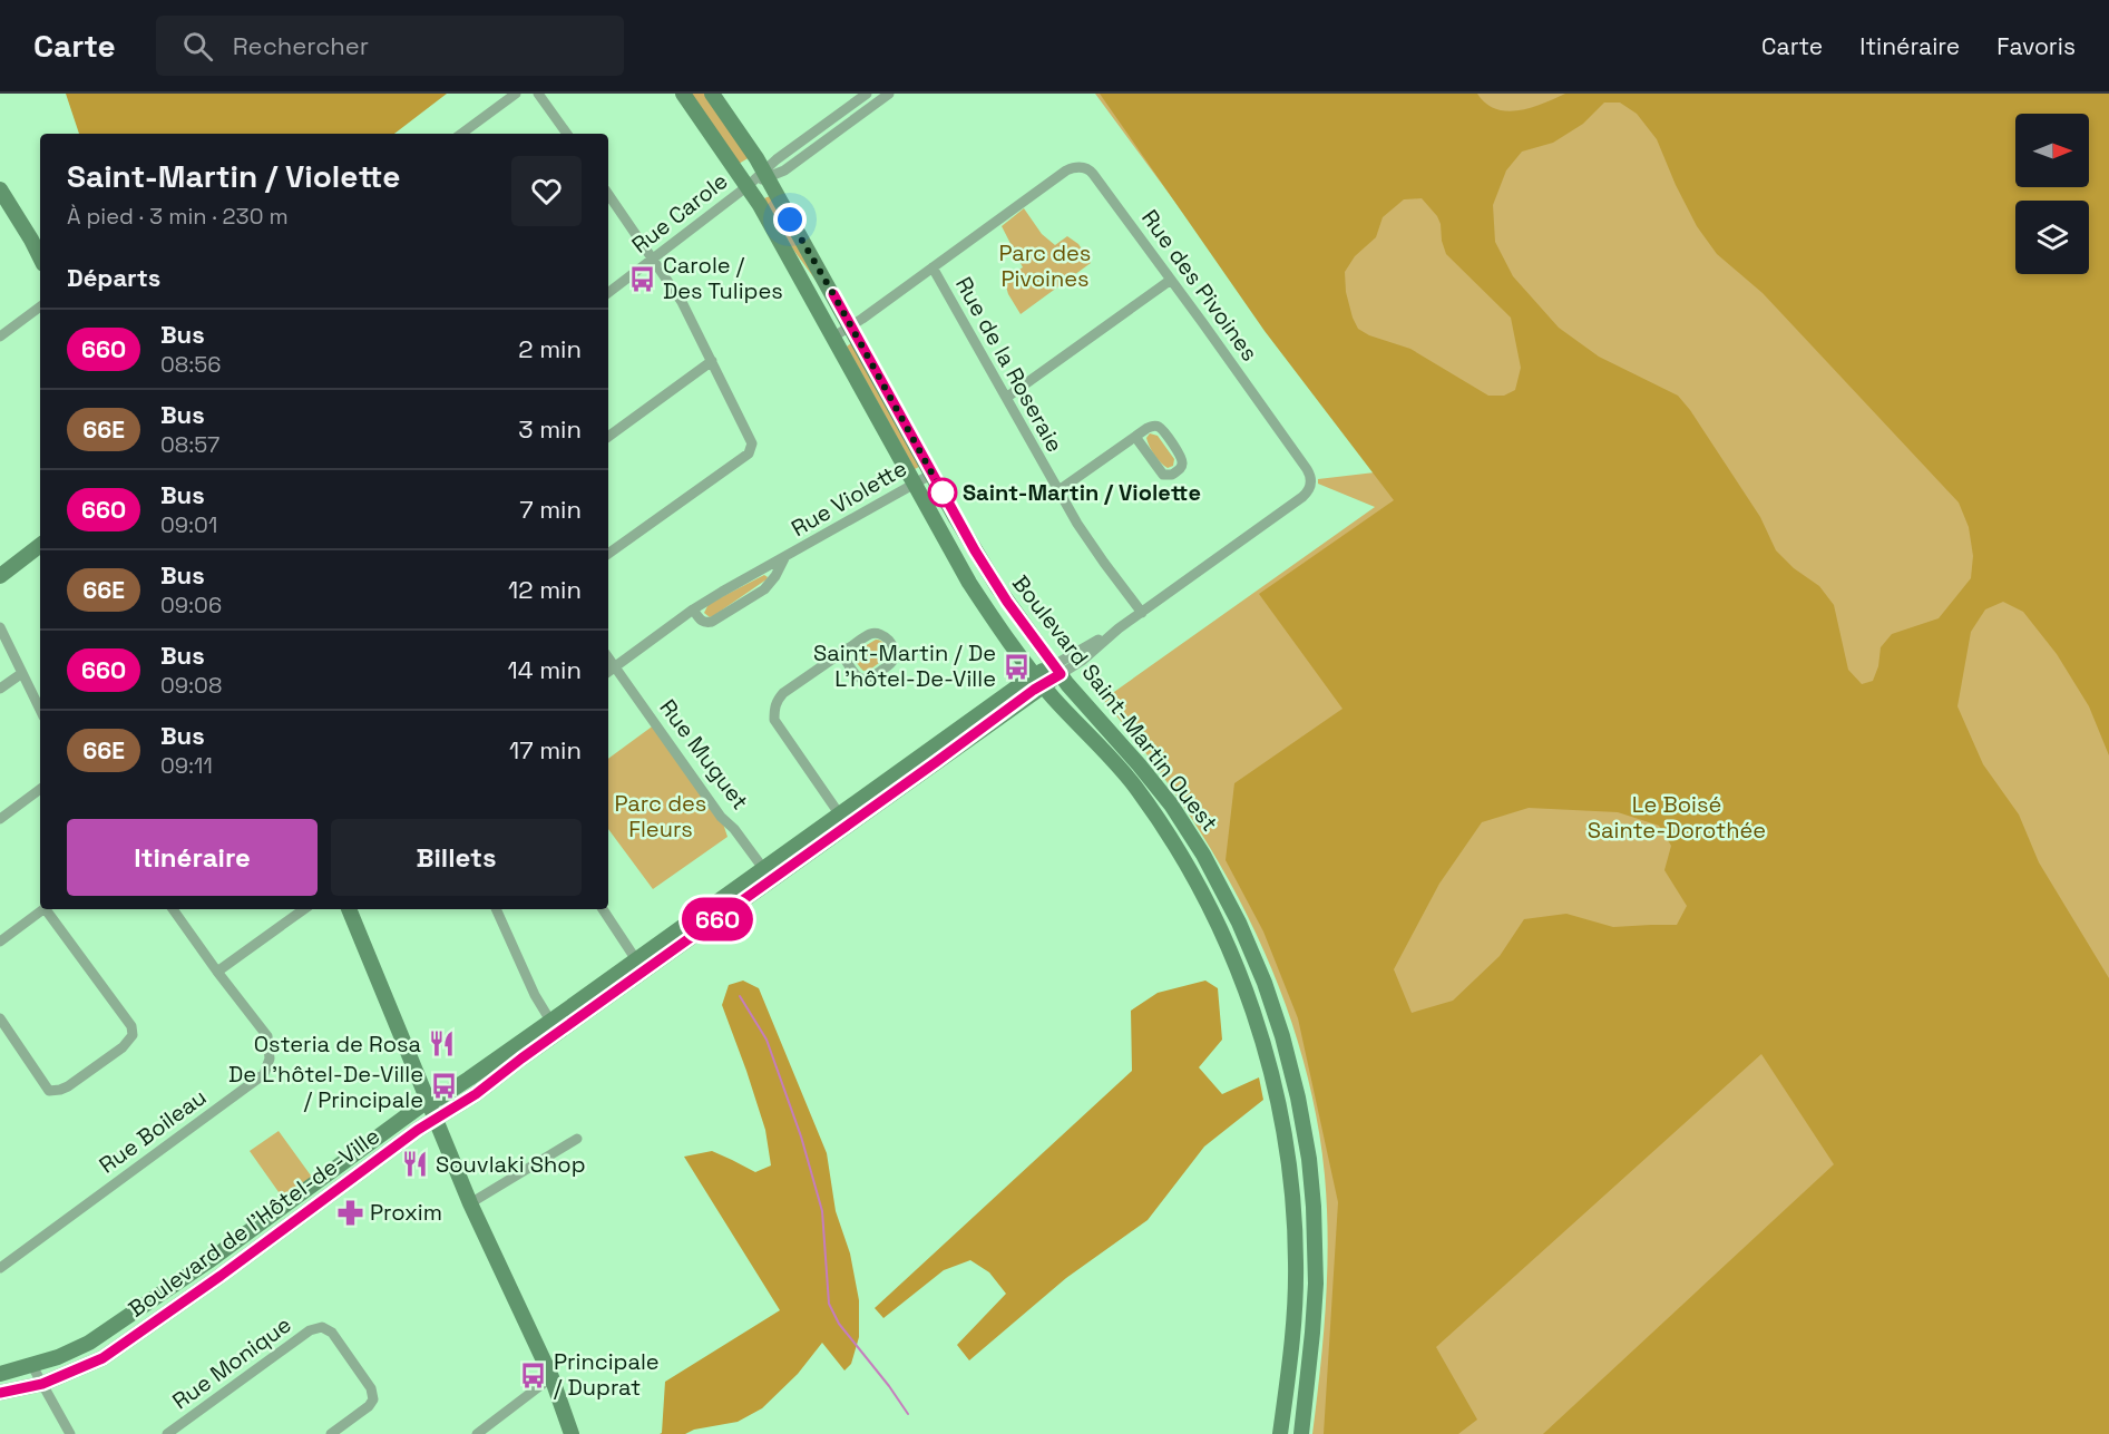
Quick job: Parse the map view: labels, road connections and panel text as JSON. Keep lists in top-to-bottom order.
{
  "streets": {
    "street": [
      "Rue Carole",
      "Rue des Pivoines",
      "Rue de la Roseraie",
      "Rue Violette",
      "Boulevard Saint-Martin Ouest",
      "Rue Muguet",
      "Rue Boileau",
      "Boulevard de l'Hôtel-de-Ville",
      "Rue Monique"
    ]
  },
  "crossings": [
    ["Rue Carole", "Boulevard Saint-Martin Ouest"],
    ["Rue des Pivoines", "Rue de la Roseraie"],
    ["Rue des Pivoines", "Boulevard Saint-Martin Ouest"],
    ["Rue des Pivoines", "Boulevard de l'Hôtel-de-Ville"],
    ["Rue Violette", "Boulevard Saint-Martin Ouest"],
    ["Rue Violette", "Rue Muguet"],
    ["Boulevard Saint-Martin Ouest", "Boulevard de l'Hôtel-de-Ville"],
    ["Rue Muguet", "Boulevard de l'Hôtel-de-Ville"]
  ],
  "parks": ["Parc des Pivoines", "Parc des Fleurs", "Le Boisé Sainte-Dorothée"],
  "places": {
    "bus stop": [
      "Carole / Des Tulipes",
      "Saint-Martin / De L'hôtel-De-Ville",
      "De L'hôtel-De-Ville / Principale",
      "Principale / Duprat"
    ],
    "other": ["Saint-Martin / Violette"],
    "restaurant": ["Osteria de Rosa", "Souvlaki Shop"],
    "pharmacy": ["Proxim"]
  },
  "lines": ["bus line 66O"],
  "north": "right",
  "page": {
    "header": "Carte",
    "search": "Rechercher",
    "nav": ["Carte", "Itinéraire", "Favoris"],
    "on_map": "66O",
    "heading": [
      ["Saint-Martin / Violette", "À pied · 3 min · 230 m"],
      "Départs"
    ],
    "list": [
      {
        "mark": "66O",
        "name": "Bus",
        "note": "08:56",
        "value": "2 min"
      },
      {
        "mark": "66E",
        "name": "Bus",
        "note": "08:57",
        "value": "3 min"
      },
      {
        "mark": "66O",
        "name": "Bus",
        "note": "09:01",
        "value": "7 min"
      },
      {
        "mark": "66E",
        "name": "Bus",
        "note": "09:06",
        "value": "12 min"
      },
      {
        "mark": "66O",
        "name": "Bus",
        "note": "09:08",
        "value": "14 min"
      },
      {
        "mark": "66E",
        "name": "Bus",
        "note": "09:11",
        "value": "17 min"
      }
    ],
    "buttons": ["Itinéraire", "Billets"]
  }
}
